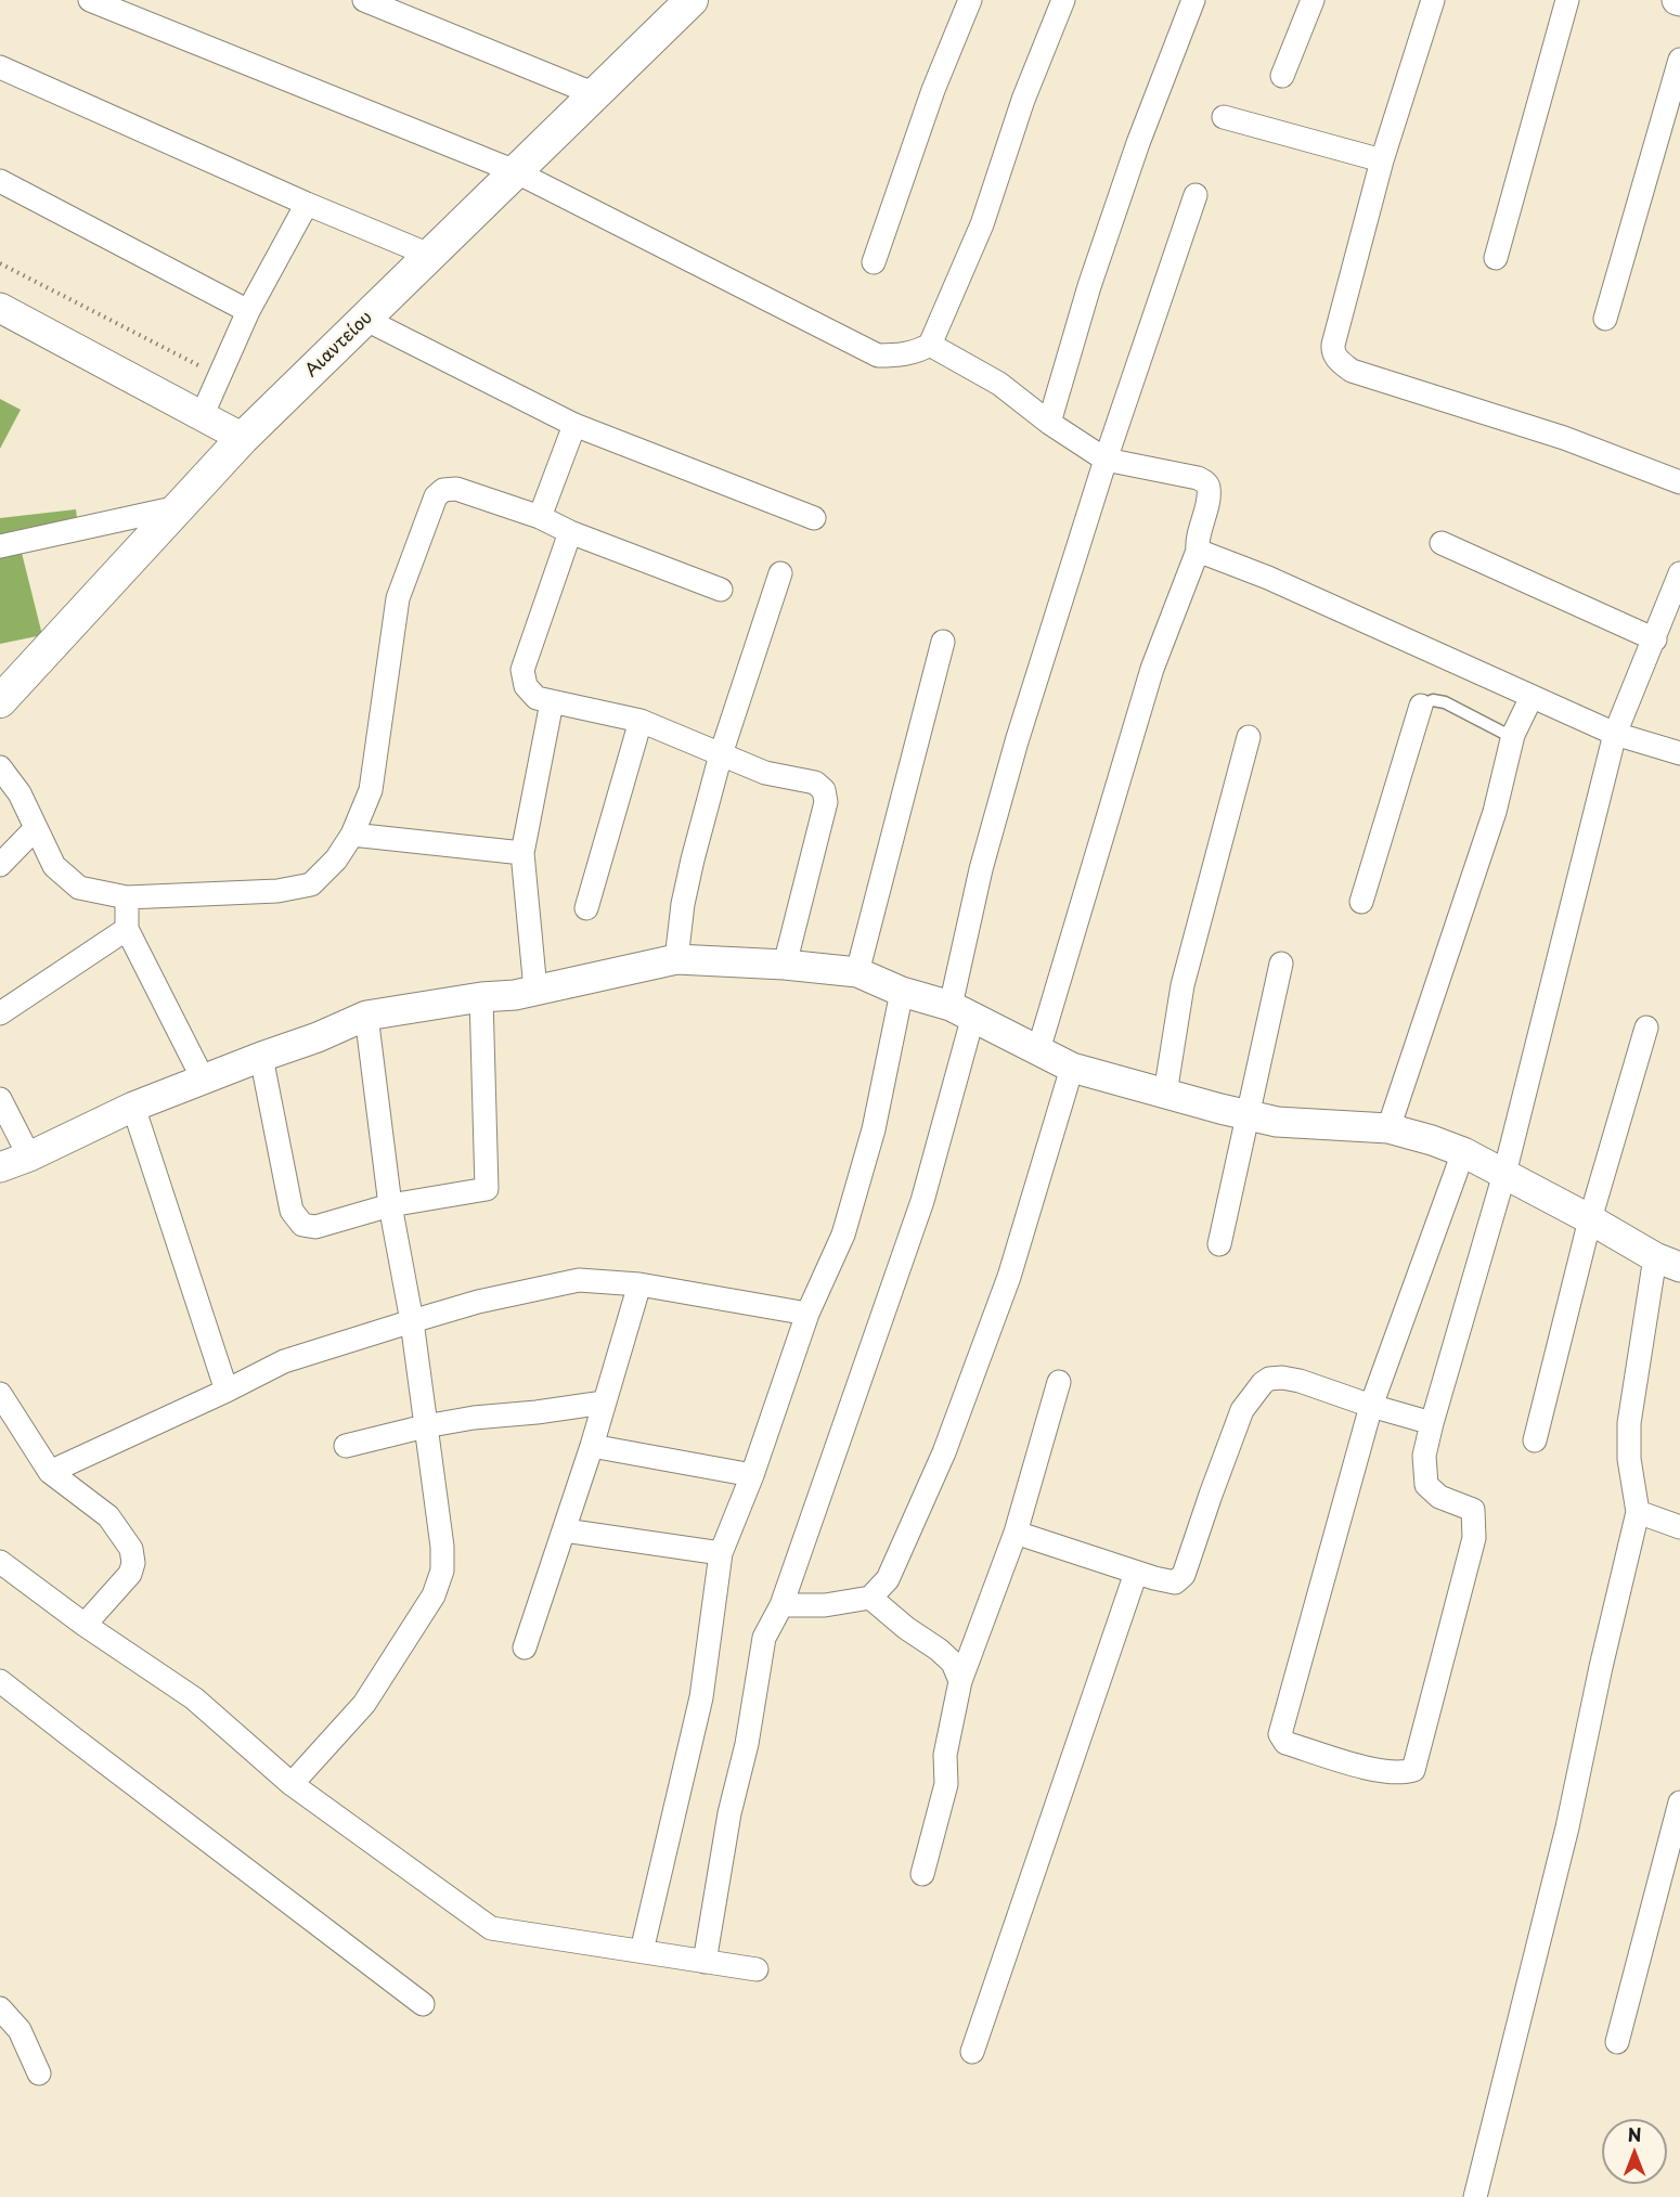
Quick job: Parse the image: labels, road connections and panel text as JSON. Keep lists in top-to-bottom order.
{
  "streets": {
    "main road": ["Αιαντείου"]
  },
  "north": "top"
}
